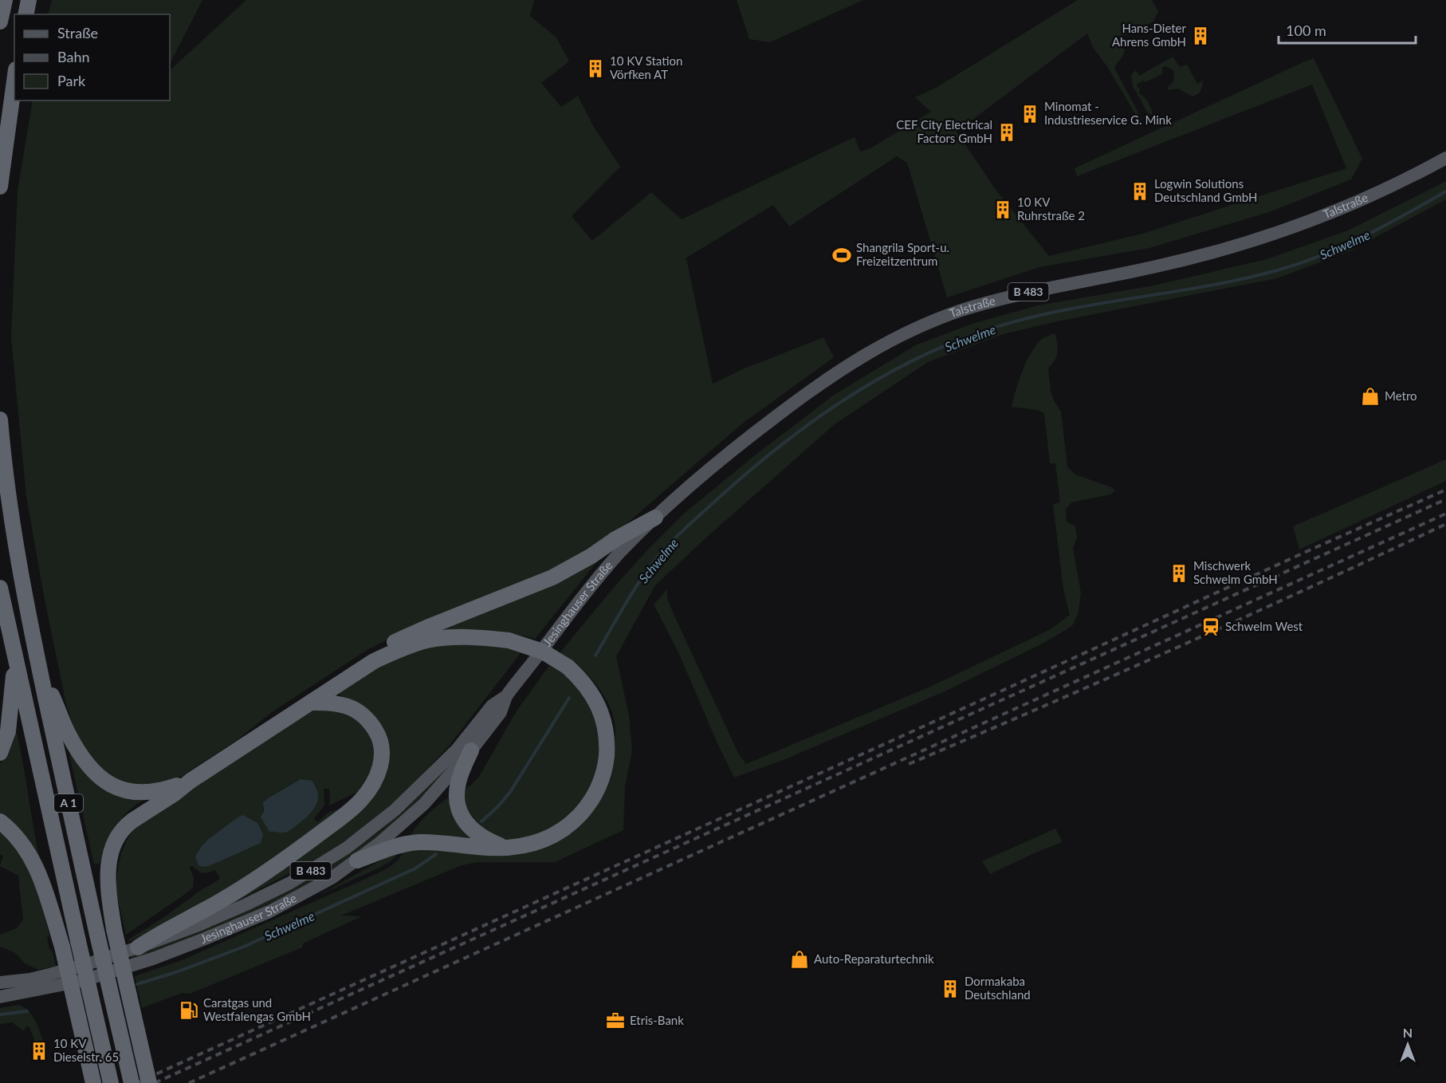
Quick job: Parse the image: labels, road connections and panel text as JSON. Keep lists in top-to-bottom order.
{
  "streets": {
    "highway": ["A 1"],
    "main road": ["Talstraße", "B 483", "Jesinghauser Straße"]
  },
  "crossings": [
    ["Talstraße", "Jesinghauser Straße"]
  ],
  "water": ["Schwelme"],
  "places": {
    "building": [
      "Hans-Dieter Ahrens GmbH",
      "10 KV Station Vörfken AT",
      "Minomat - Industrieservice G. Mink",
      "CEF City Electrical Factors GmbH",
      "Logwin Solutions Deutschland GmbH",
      "10 KV Ruhrstraße 2",
      "Mischwerk Schwelm GmbH",
      "Dormakaba Deutschland",
      "10 KV Dieselstr. 65"
    ],
    "sports": ["Shangrila Sport-u. Freizeitzentrum"],
    "shop": ["Metro", "Auto-Reparaturtechnik"],
    "station": ["Schwelm West"],
    "fuel station": ["Caratgas und Westfalengas GmbH"],
    "office": ["Etris-Bank"]
  },
  "legend": ["Straße", "Bahn", "Park"],
  "scale_bar": "100 m",
  "north": "top"
}
